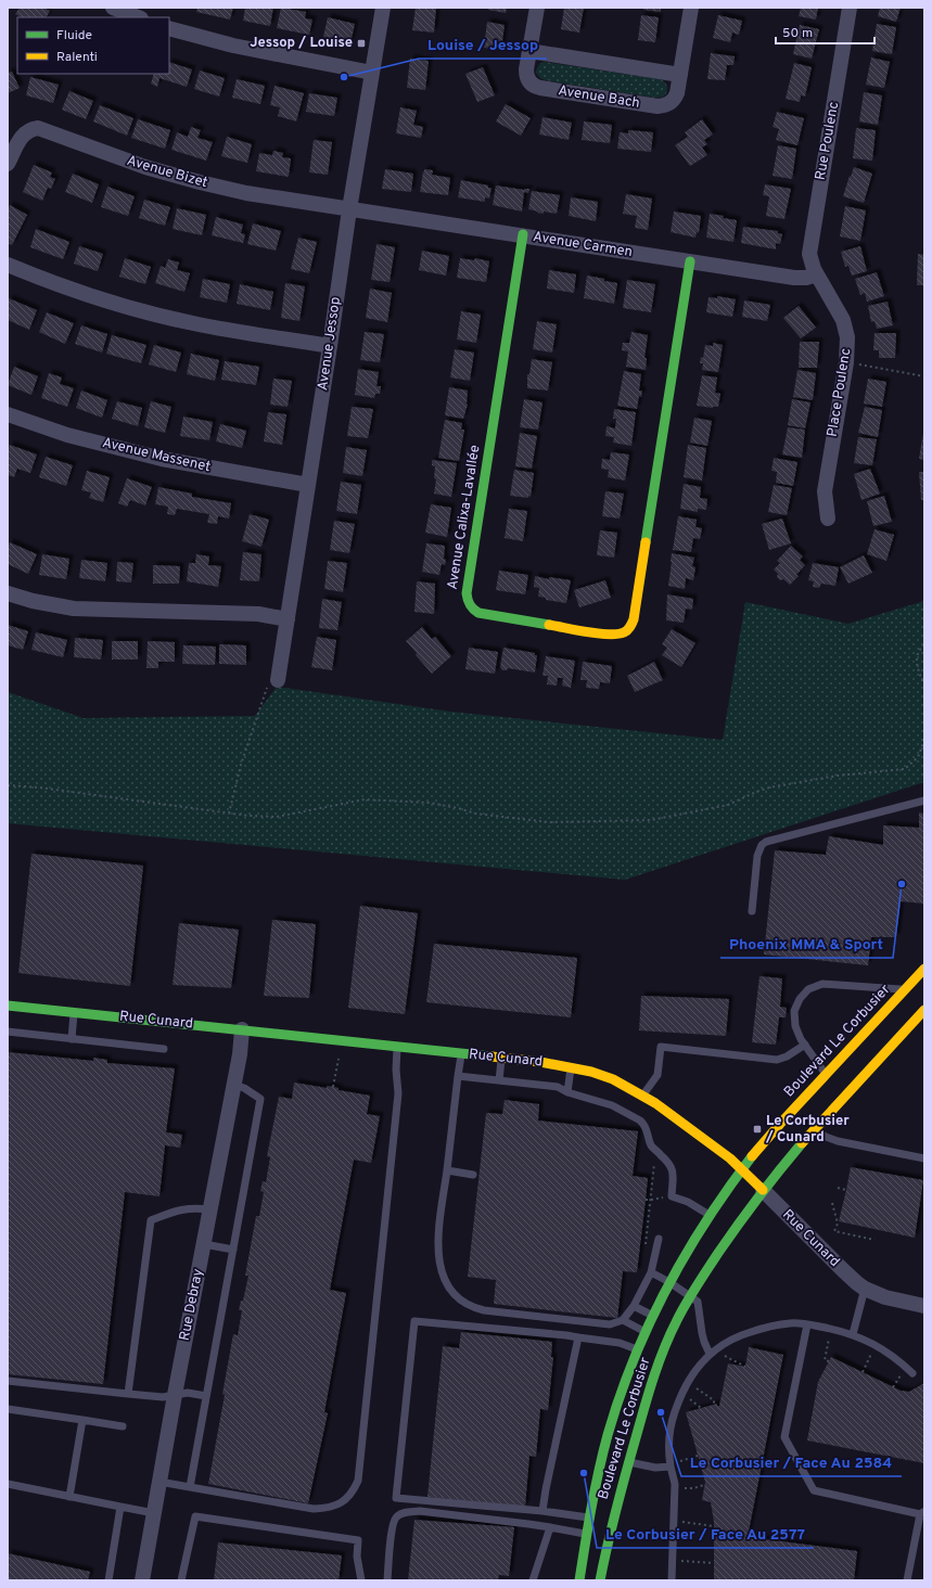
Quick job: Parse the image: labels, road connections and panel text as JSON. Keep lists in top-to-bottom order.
{
  "streets": {
    "street": [
      "Avenue Bach",
      "Rue Poulenc",
      "Avenue Bizet",
      "Avenue Carmen",
      "Avenue Jessop",
      "Place Poulenc",
      "Avenue Massenet",
      "Avenue Calixa-Lavallée",
      "Rue Cunard",
      "Boulevard Le Corbusier",
      "Rue Debray"
    ]
  },
  "crossings": [
    ["Rue Poulenc", "Avenue Carmen"],
    ["Rue Poulenc", "Place Poulenc"],
    ["Avenue Bizet", "Avenue Carmen"],
    ["Avenue Bizet", "Avenue Jessop"],
    ["Avenue Carmen", "Avenue Jessop"],
    ["Avenue Carmen", "Place Poulenc"],
    ["Avenue Carmen", "Avenue Calixa-Lavallée"],
    ["Avenue Jessop", "Avenue Massenet"],
    ["Rue Cunard", "Boulevard Le Corbusier"],
    ["Rue Cunard", "Rue Debray"]
  ],
  "places": {
    "transit": ["Jessop / Louise", "Le Corbusier / Cunard"],
    "other": [
      "Louise / Jessop",
      "Phoenix MMA & Sport",
      "Le Corbusier / Face Au 2584",
      "Le Corbusier / Face Au 2577"
    ]
  },
  "legend": ["Fluide", "Ralenti"],
  "scale_bar": "50 m"
}
